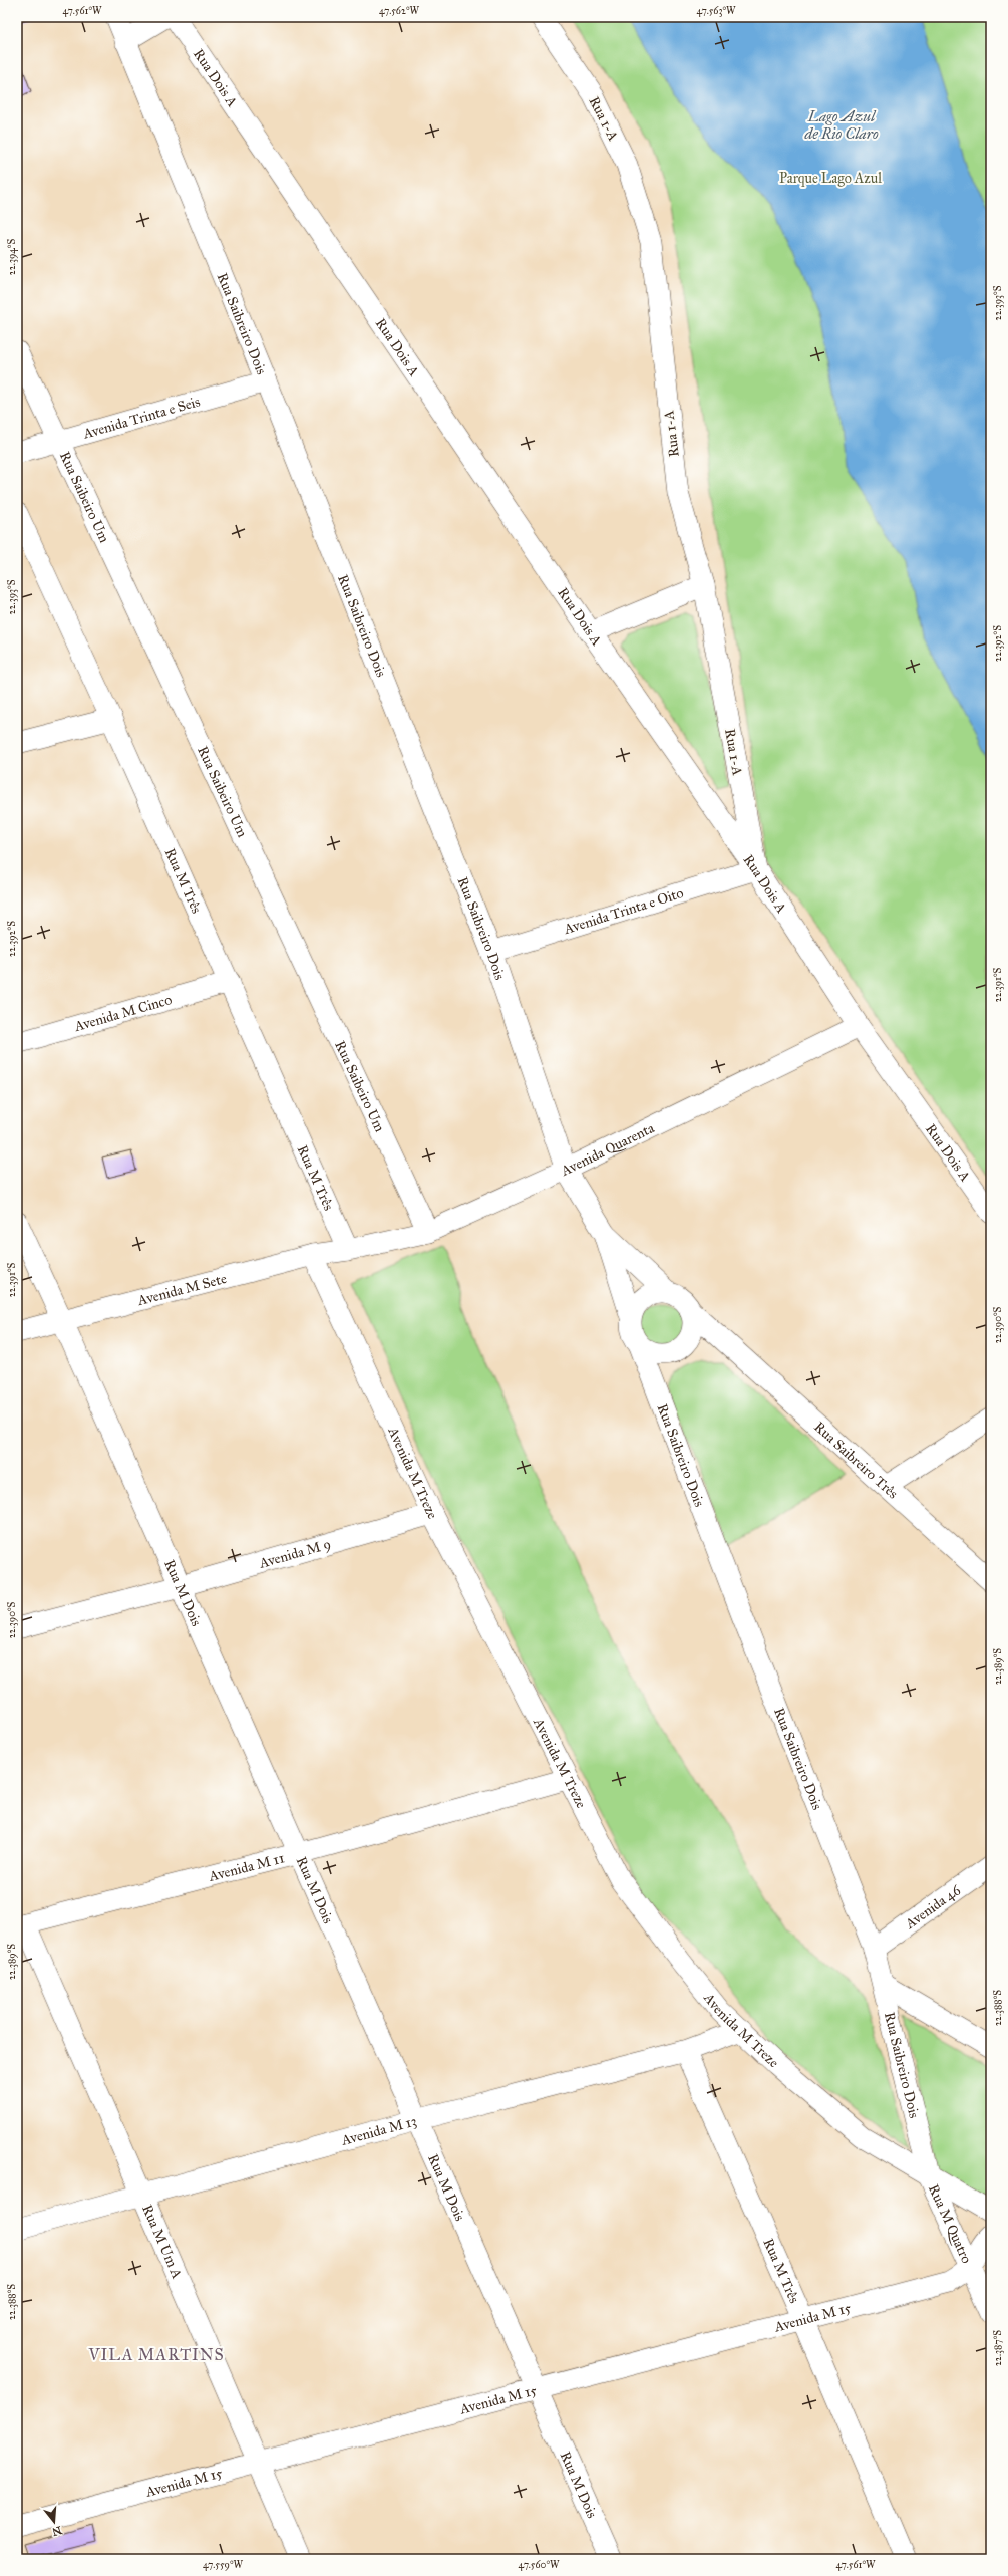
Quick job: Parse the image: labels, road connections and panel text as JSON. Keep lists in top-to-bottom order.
{
  "streets": {
    "street": [
      "Rua Dois A",
      "Rua 1-A",
      "Rua Saibreiro Dois",
      "Avenida Trinta e Seis",
      "Rua Saibeiro Um",
      "Rua M Três",
      "Avenida Trinta e Oito",
      "Avenida M Cinco",
      "Avenida Quarenta",
      "Avenida M Sete",
      "Rua Saibreiro Três",
      "Avenida M Treze",
      "Avenida M 9",
      "Rua M Dois",
      "Avenida M 11",
      "Avenida 46",
      "Avenida M 13",
      "Rua M Quatro",
      "Rua M Um A",
      "Avenida M 15"
    ]
  },
  "crossings": [
    ["Rua Dois A", "Rua 1-A"],
    ["Rua Dois A", "Avenida Trinta e Oito"],
    ["Rua Dois A", "Avenida Quarenta"],
    ["Rua 1-A", "Avenida Trinta e Oito"],
    ["Rua Saibreiro Dois", "Avenida Trinta e Seis"],
    ["Rua Saibreiro Dois", "Avenida Trinta e Oito"],
    ["Rua Saibreiro Dois", "Avenida Quarenta"],
    ["Rua Saibreiro Dois", "Rua Saibreiro Três"],
    ["Rua Saibreiro Dois", "Avenida M Treze"],
    ["Rua Saibreiro Dois", "Avenida 46"],
    ["Rua Saibreiro Dois", "Rua M Quatro"],
    ["Avenida Trinta e Seis", "Rua Saibeiro Um"],
    ["Rua Saibeiro Um", "Avenida Quarenta"],
    ["Rua M Três", "Avenida M Cinco"],
    ["Rua M Três", "Avenida Quarenta"],
    ["Rua M Três", "Avenida M Sete"],
    ["Rua M Três", "Avenida M 13"],
    ["Rua M Três", "Avenida M 15"],
    ["Avenida Quarenta", "Avenida M Sete"],
    ["Avenida M Sete", "Avenida M Treze"],
    ["Avenida M Sete", "Rua M Dois"],
    ["Avenida M Treze", "Avenida M 9"],
    ["Avenida M Treze", "Avenida M 11"],
    ["Avenida M Treze", "Avenida M 13"],
    ["Avenida M Treze", "Rua M Quatro"],
    ["Avenida M 9", "Rua M Dois"],
    ["Rua M Dois", "Avenida M 11"],
    ["Rua M Dois", "Avenida M 13"],
    ["Rua M Dois", "Avenida M 15"],
    ["Avenida M 11", "Rua M Um A"],
    ["Avenida M 13", "Rua M Um A"],
    ["Rua M Quatro", "Avenida M 15"],
    ["Rua M Um A", "Avenida M 15"]
  ],
  "districts": ["VILA MARTINS"],
  "water": ["Lago Azul de Rio Claro"],
  "parks": ["Parque Lago Azul"],
  "north": "bottom",
  "coordinates": [
    "47.561°W",
    "47.562°W",
    "47.563°W",
    "22.394°S",
    "22.393°S",
    "22.392°S",
    "22.391°S",
    "22.390°S",
    "22.389°S",
    "22.388°S",
    "22.387°S",
    "47.559°W",
    "47.560°W"
  ]
}
